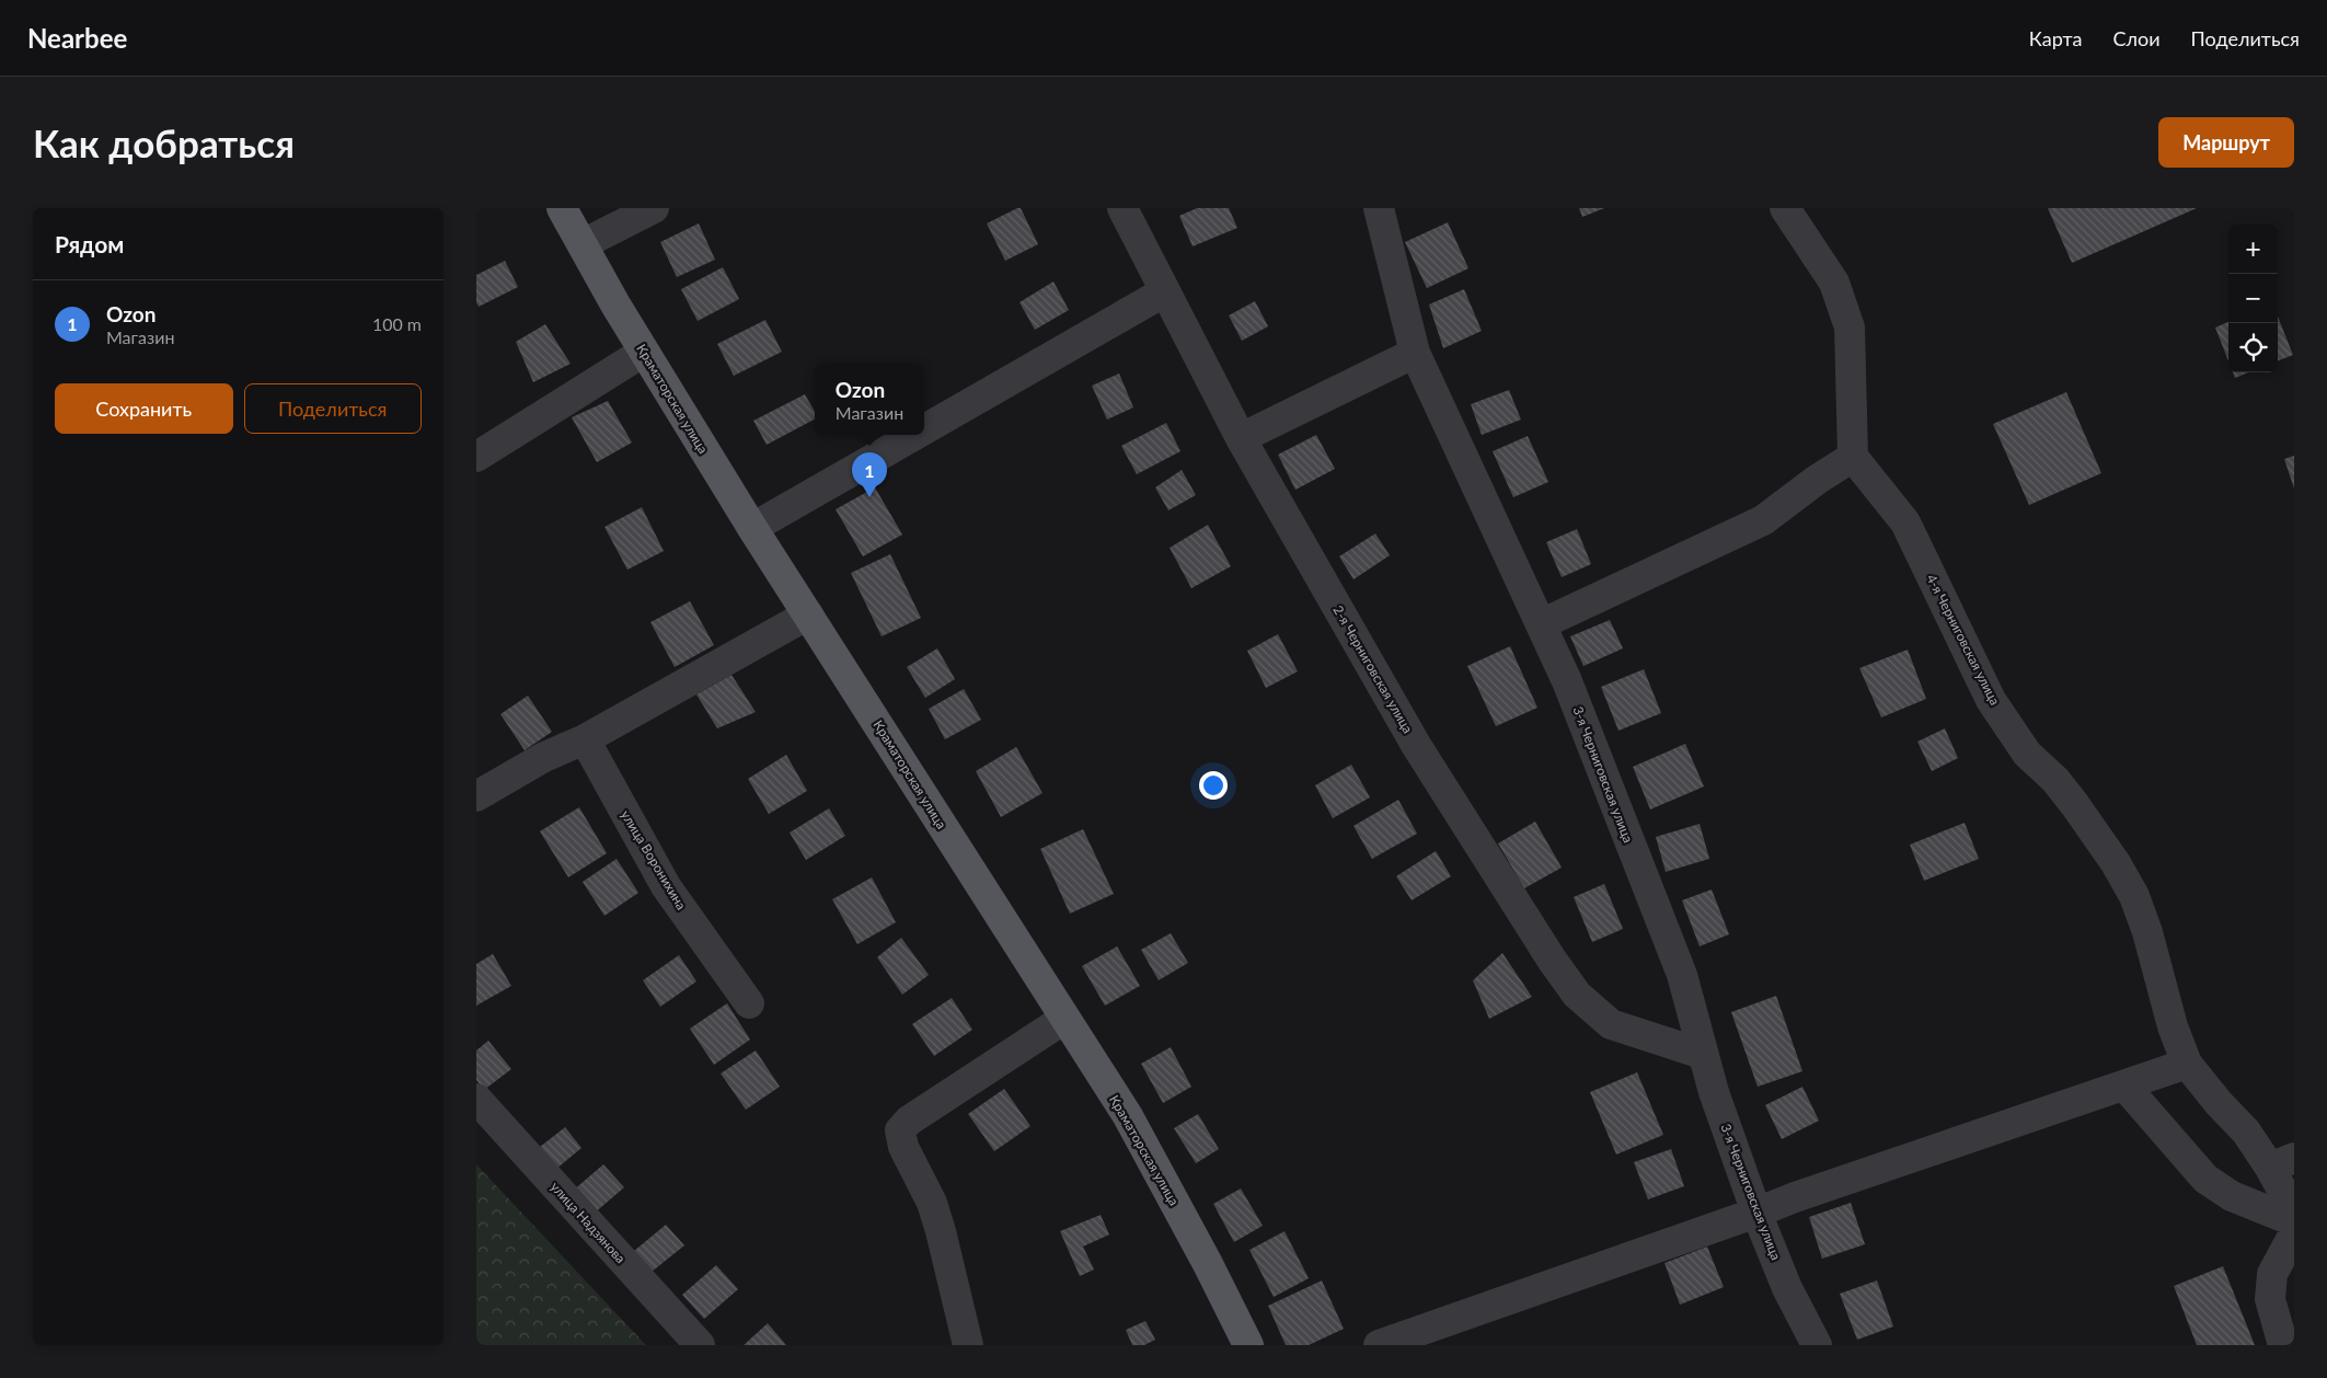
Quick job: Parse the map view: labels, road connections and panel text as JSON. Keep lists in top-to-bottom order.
{
  "streets": {
    "main road": ["Краматорская улица"],
    "street": [
      "4-я Черниговская улица",
      "2-я Черниговская улица",
      "3-я Черниговская улица",
      "улица Воронихина",
      "улица Надзянова"
    ]
  },
  "crossings": [
    ["2-я Черниговская улица", "3-я Черниговская улица"]
  ],
  "page": {
    "header": "Nearbee",
    "nav": ["Карта", "Слои", "Поделиться"],
    "buttons": [
      "Маршрут",
      ["Сохранить", "Поделиться"]
    ],
    "title": "Как добраться",
    "heading": "Рядом",
    "map_buttons": ["+", "−"],
    "list": [
      {
        "mark": "1",
        "name": "Ozon",
        "note": "Магазин",
        "value": "100 m"
      }
    ],
    "popup": ["Ozon", "Магазин"],
    "pins": "1"
  }
}
